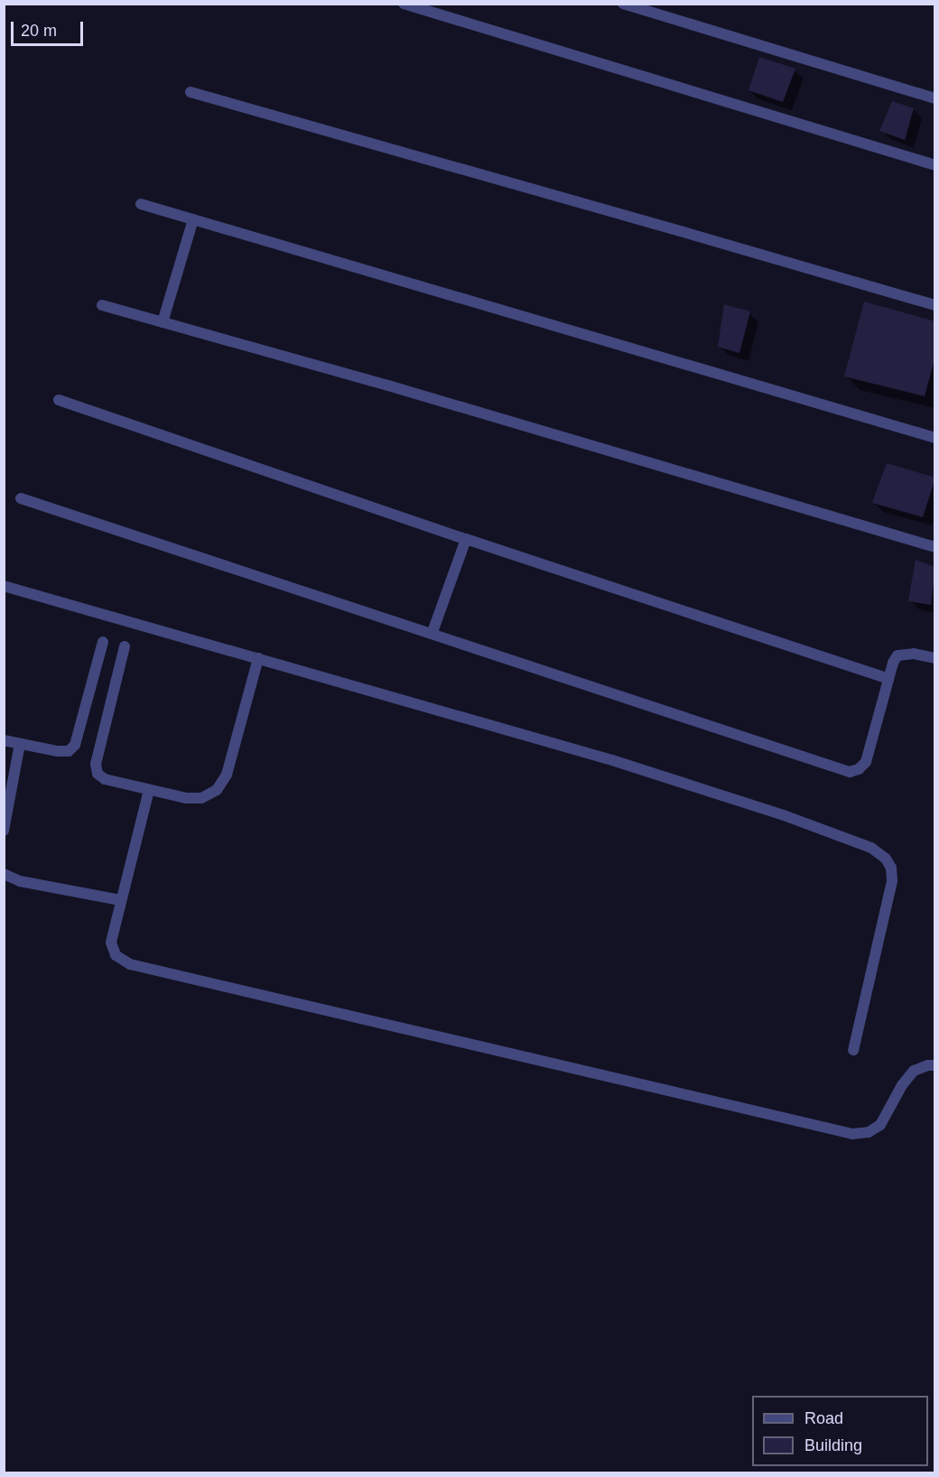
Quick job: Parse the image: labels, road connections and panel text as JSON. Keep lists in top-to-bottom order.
{
  "legend": ["Road", "Building"],
  "scale_bar": "20 m"
}
